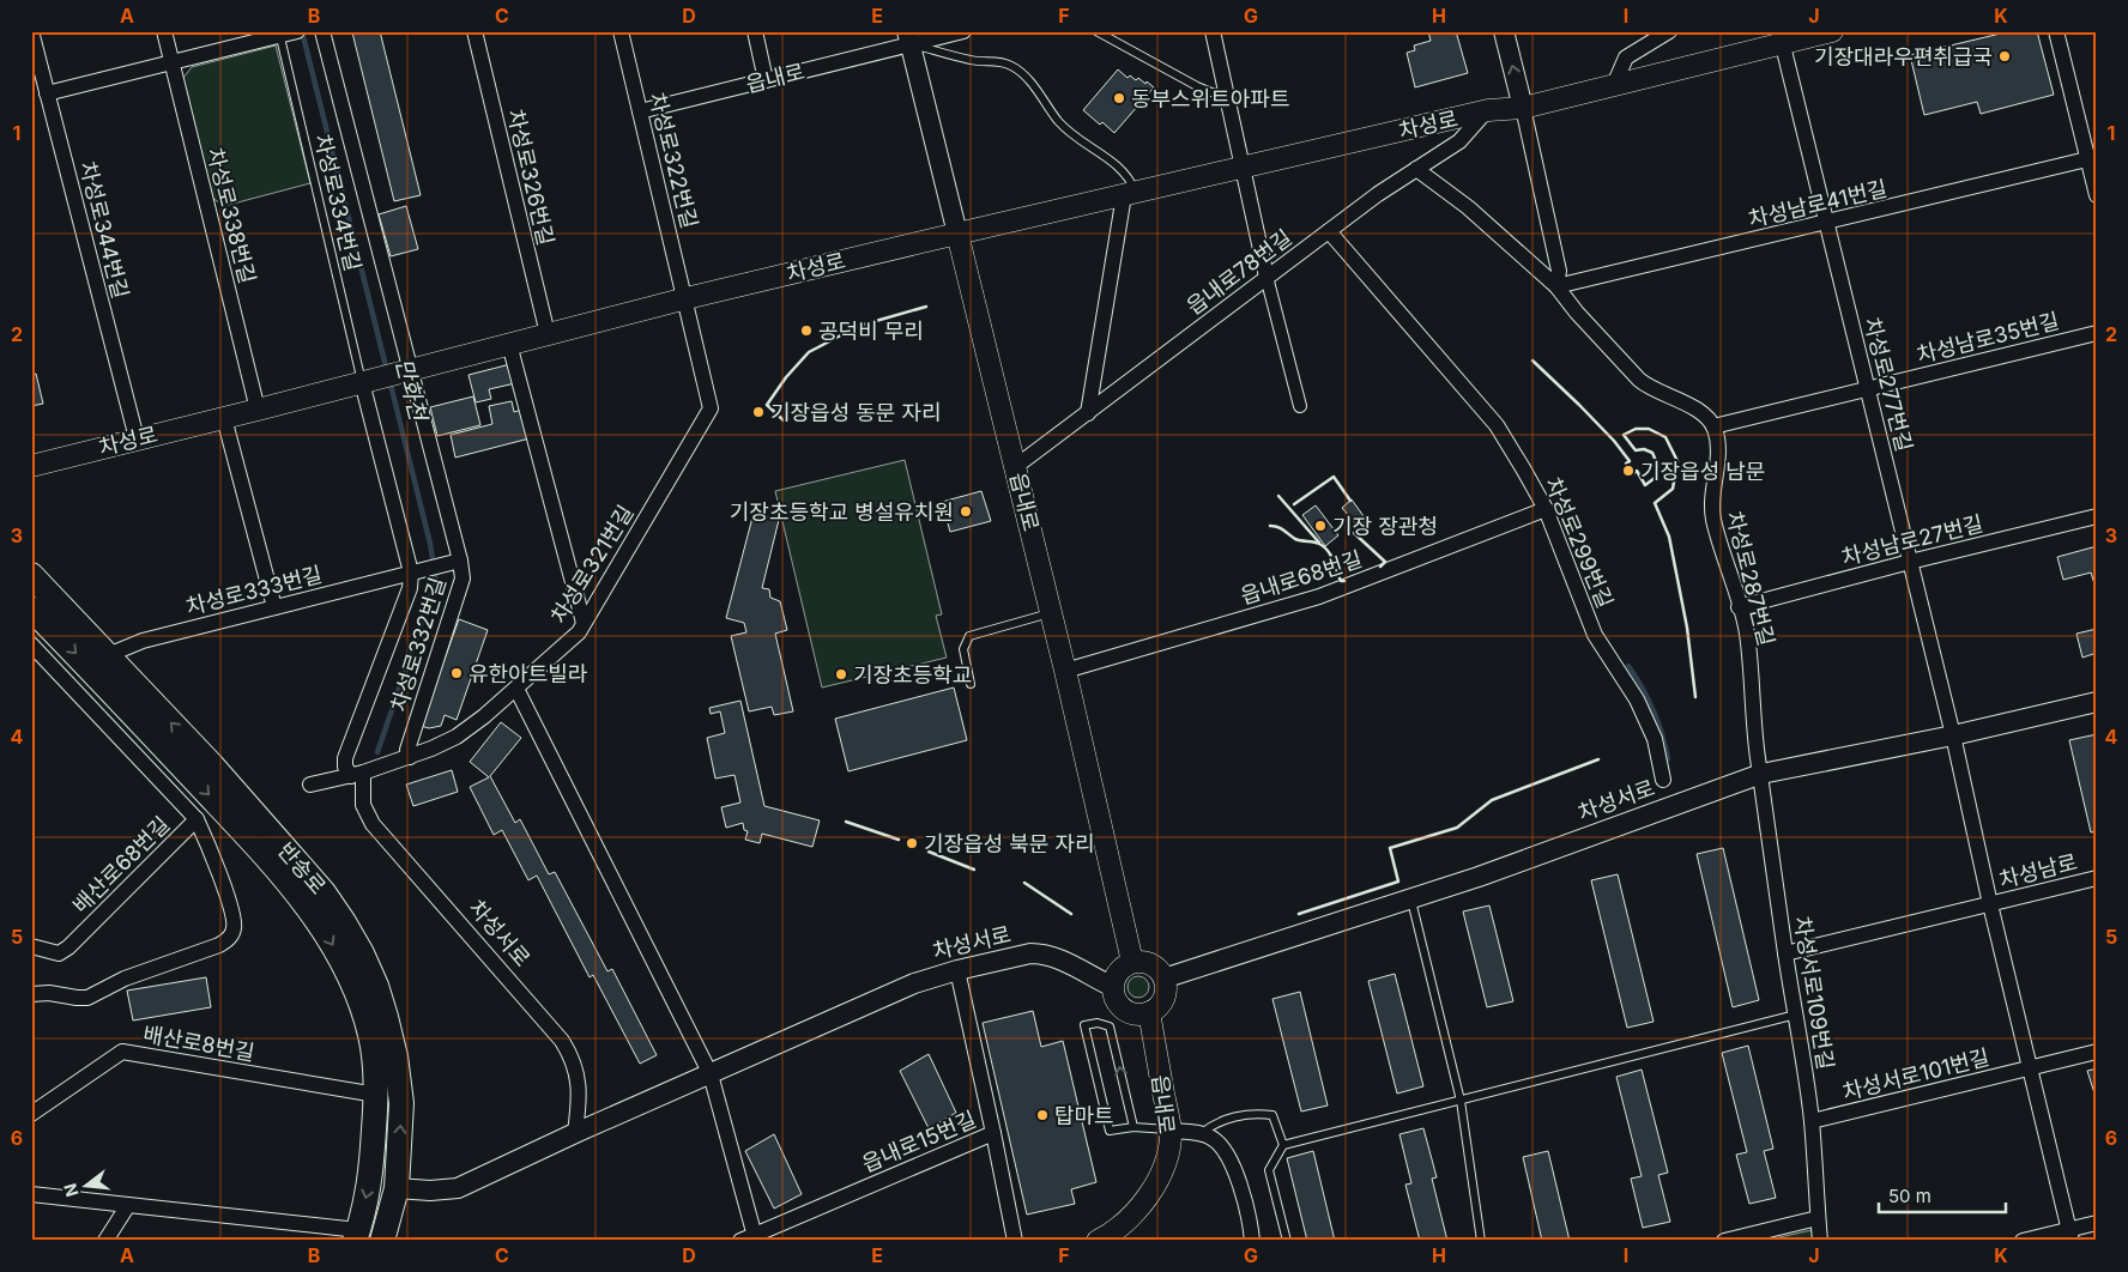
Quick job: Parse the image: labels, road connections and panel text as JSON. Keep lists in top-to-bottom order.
{
  "streets": {
    "main road": ["읍내로", "차성로", "반송로"],
    "street": [
      "차성로322번길",
      "차성로326번길",
      "차성남로41번길",
      "차성로338번길",
      "차성로344번길",
      "읍내로78번길",
      "차성남로35번길",
      "차성로277번길",
      "차성남로27번길",
      "차성로299번길",
      "차성로321번길",
      "읍내로68번길",
      "차성로287번길",
      "차성로333번길",
      "차성로332번길",
      "차성서로",
      "배산로68번길",
      "차성남로",
      "차성서로109번길",
      "배산로8번길",
      "차성서로101번길",
      "읍내로15번길"
    ],
    "lane": ["차성로334번길"]
  },
  "crossings": [
    ["읍내로", "차성로"],
    ["읍내로", "차성로322번길"],
    ["읍내로", "읍내로78번길"],
    ["읍내로", "읍내로68번길"],
    ["읍내로", "차성서로"],
    ["차성로", "차성로322번길"],
    ["차성로", "차성로326번길"],
    ["차성로", "차성로334번길"],
    ["차성로", "차성로338번길"],
    ["차성로", "차성로344번길"],
    ["차성로", "읍내로78번길"],
    ["차성로", "차성로277번길"],
    ["차성로", "차성로321번길"],
    ["차성로", "차성로332번길"],
    ["차성로322번길", "차성로321번길"],
    ["차성남로41번길", "차성로277번길"],
    ["읍내로78번길", "차성로299번길"],
    ["차성남로35번길", "차성로277번길"],
    ["차성남로35번길", "차성로287번길"],
    ["차성로277번길", "차성남로27번길"],
    ["차성로277번길", "차성서로"],
    ["차성남로27번길", "차성로287번길"],
    ["차성로299번길", "읍내로68번길"],
    ["차성로321번길", "차성로332번길"],
    ["차성로321번길", "차성서로"],
    ["차성로287번길", "차성서로"],
    ["차성로287번길", "차성서로109번길"],
    ["차성로333번길", "차성로332번길"],
    ["차성로333번길", "반송로"],
    ["차성서로", "반송로"],
    ["차성서로", "차성서로109번길"],
    ["차성서로", "읍내로15번길"],
    ["반송로", "배산로8번길"],
    ["차성서로109번길", "차성서로101번길"]
  ],
  "water": ["만화천"],
  "places": [
    "기장대라우편취급국",
    "동부스위트아파트",
    "공덕비 무리",
    "기장읍성 동문 자리",
    "기장읍성 남문",
    "기장초등학교 병설유치원",
    "기장 장관청",
    "유한아트빌라",
    "기장초등학교",
    "기장읍성 북문 자리",
    "탑마트"
  ],
  "scale_bar": "50 m",
  "north": "left",
  "grid": {
    "columns": [
      "A",
      "B",
      "C",
      "D",
      "E",
      "F",
      "G",
      "H",
      "I",
      "J",
      "K"
    ],
    "rows": [
      "1",
      "2",
      "3",
      "4",
      "5",
      "6"
    ]
  }
}
